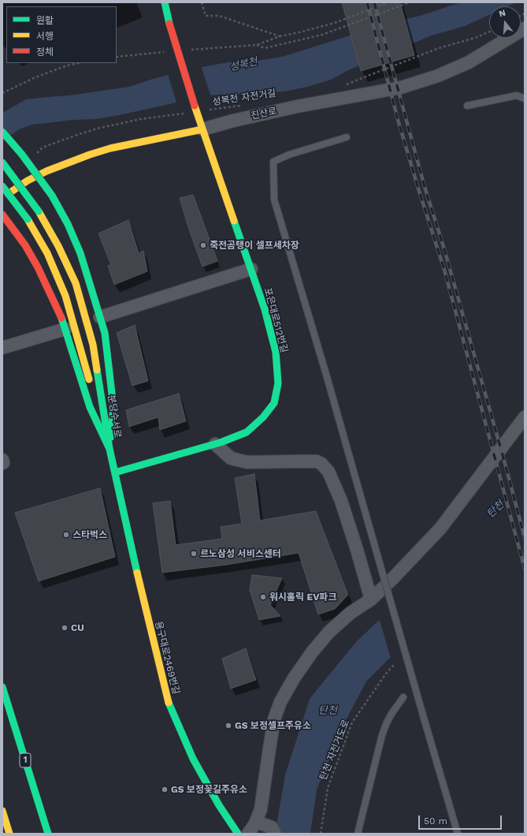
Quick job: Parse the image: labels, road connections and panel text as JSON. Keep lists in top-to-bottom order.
{
  "streets": {
    "main road": [
      "진산로",
      "포은대로512번길",
      "분당수서로",
      "용구대로2469번길",
      "1"
    ],
    "path": ["성복천 자전거길", "탄천 자전거도로"]
  },
  "crossings": [
    ["진산로", "포은대로512번길"],
    ["포은대로512번길", "용구대로2469번길"],
    ["분당수서로", "용구대로2469번길"]
  ],
  "water": ["성복천", "탄천"],
  "places": [
    "죽전곰탱이 셀프세차장",
    "스타벅스",
    "르노삼성 서비스센터",
    "워시홀릭 EV파크",
    "CU",
    "GS 보정셀프주유소",
    "GS 보정꽃길주유소"
  ],
  "legend": ["원활", "서행", "정체"],
  "scale_bar": "50 m",
  "north": "top"
}
